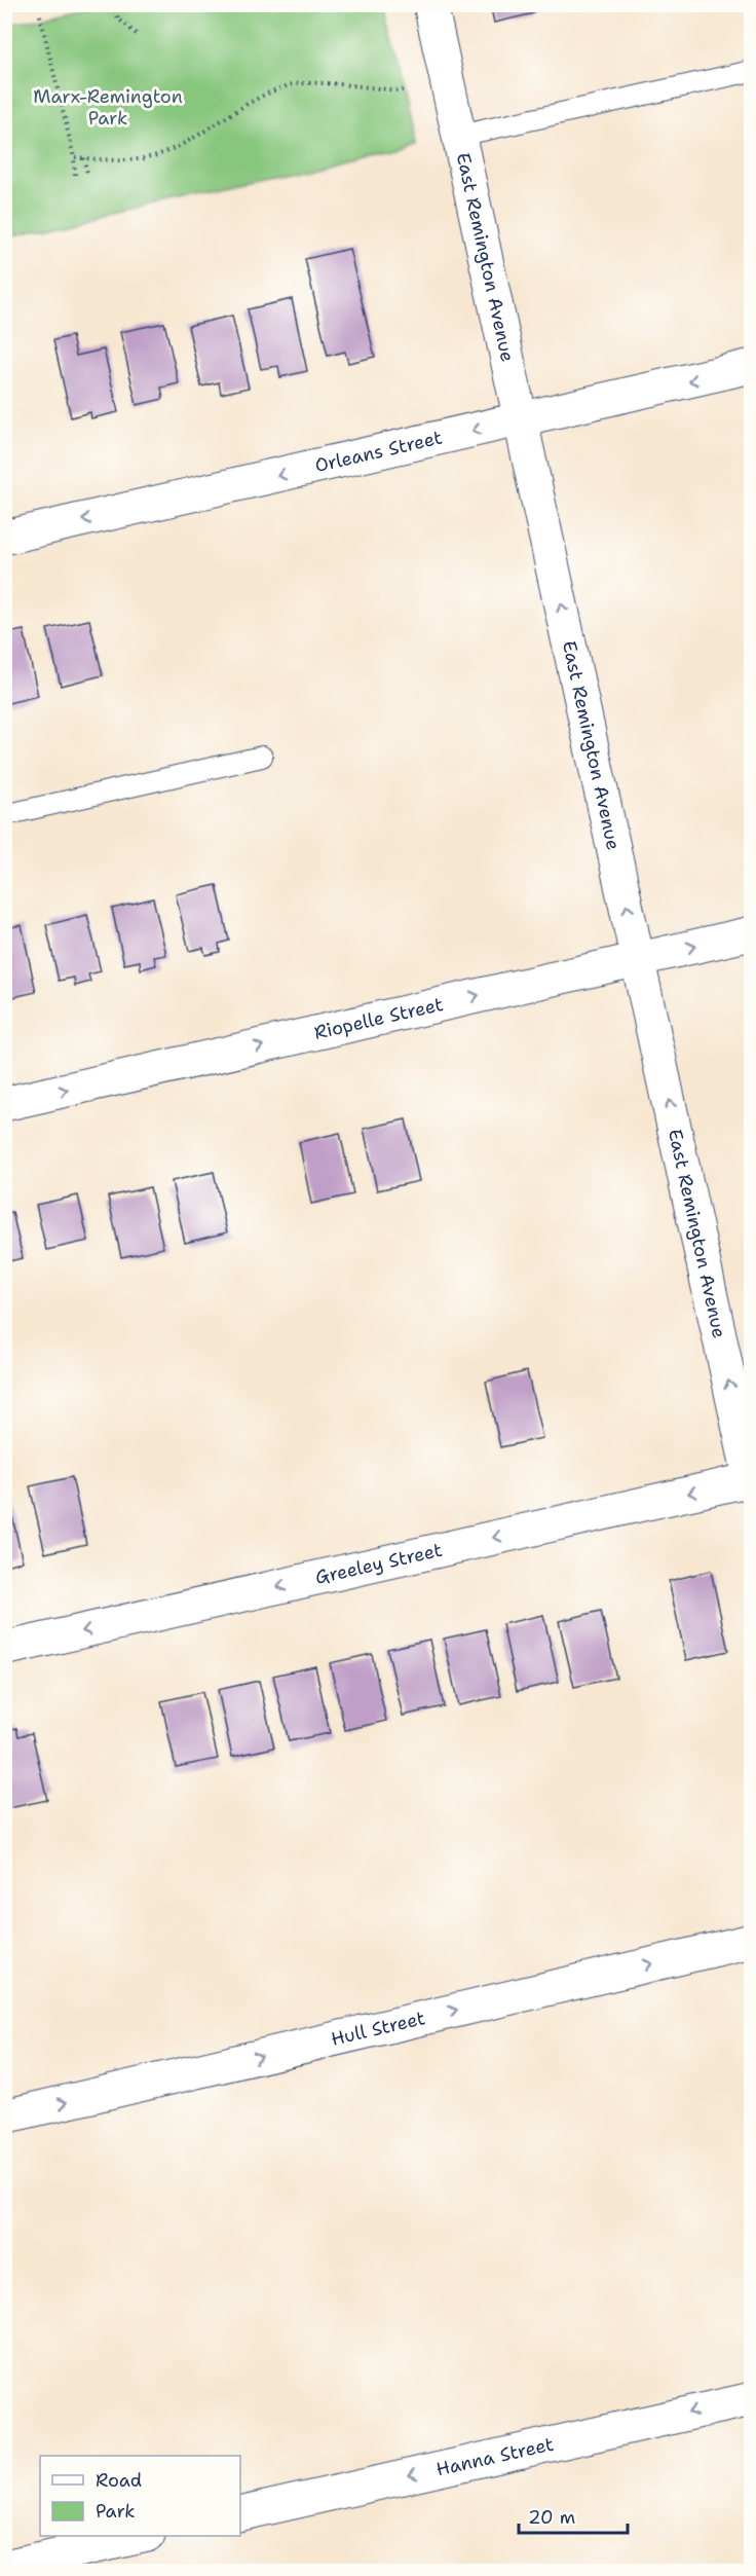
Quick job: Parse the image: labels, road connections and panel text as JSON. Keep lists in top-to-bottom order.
{
  "streets": {
    "street": [
      "East Remington Avenue",
      "Orleans Street",
      "Riopelle Street",
      "Greeley Street",
      "Hull Street",
      "Hanna Street"
    ]
  },
  "crossings": [
    ["East Remington Avenue", "Orleans Street"],
    ["East Remington Avenue", "Riopelle Street"],
    ["East Remington Avenue", "Greeley Street"]
  ],
  "one_way": [
    "East Remington Avenue",
    "Orleans Street",
    "Riopelle Street",
    "Greeley Street",
    "Hull Street",
    "Hanna Street"
  ],
  "parks": ["Marx-Remington Park"],
  "legend": ["Road", "Park"],
  "scale_bar": "20 m"
}
